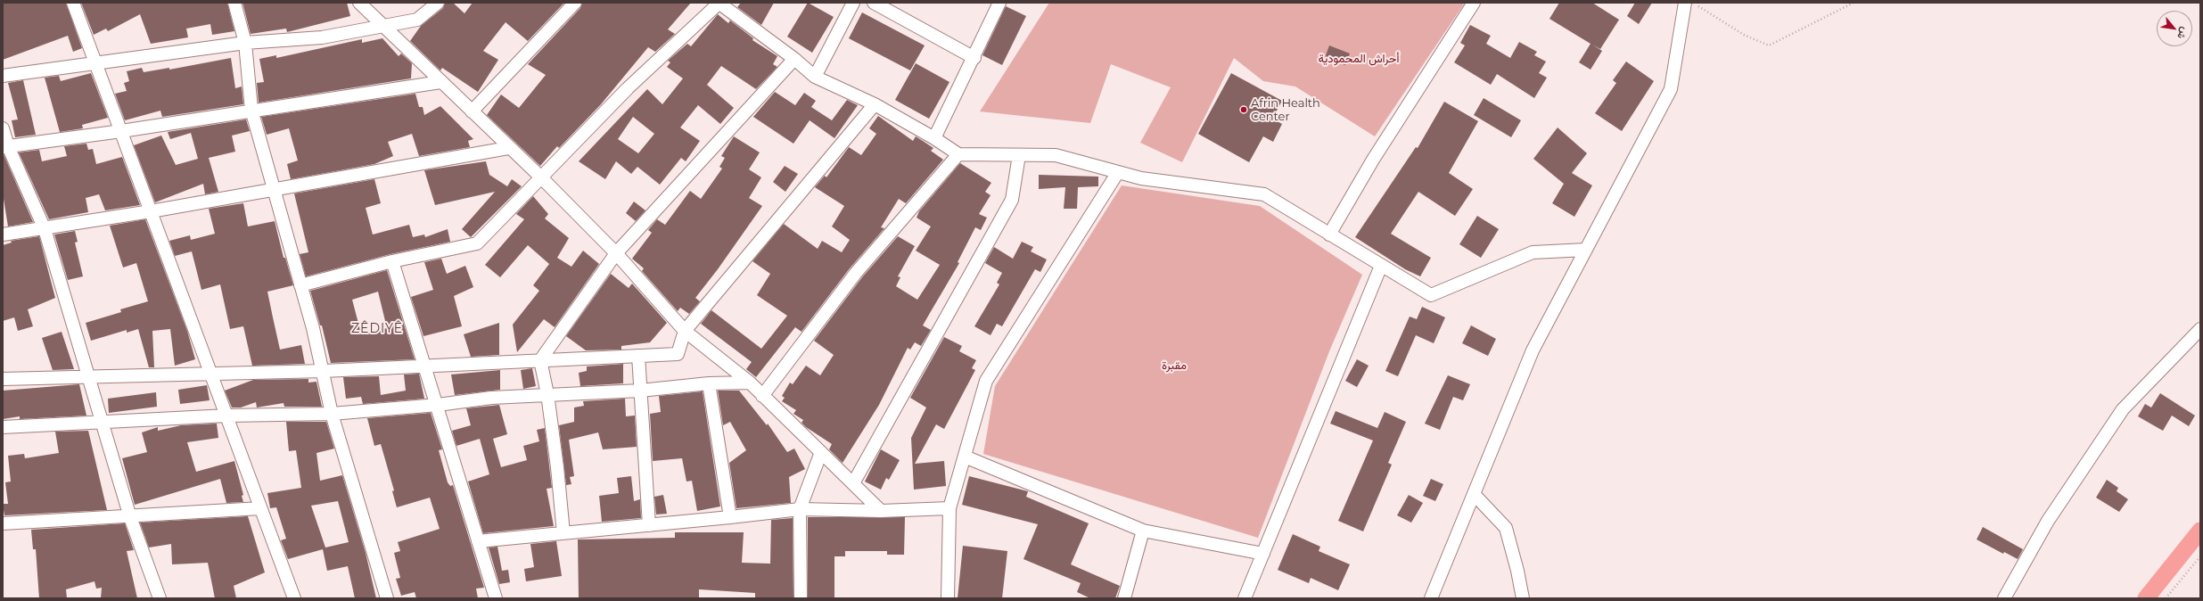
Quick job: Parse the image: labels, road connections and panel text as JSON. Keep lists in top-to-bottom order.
{
  "districts": ["ZÊDIYÊ"],
  "parks": ["أحراش المحمودية", "مقبرة"],
  "places": ["Afrin Health Center"],
  "north": "bottom right"
}
